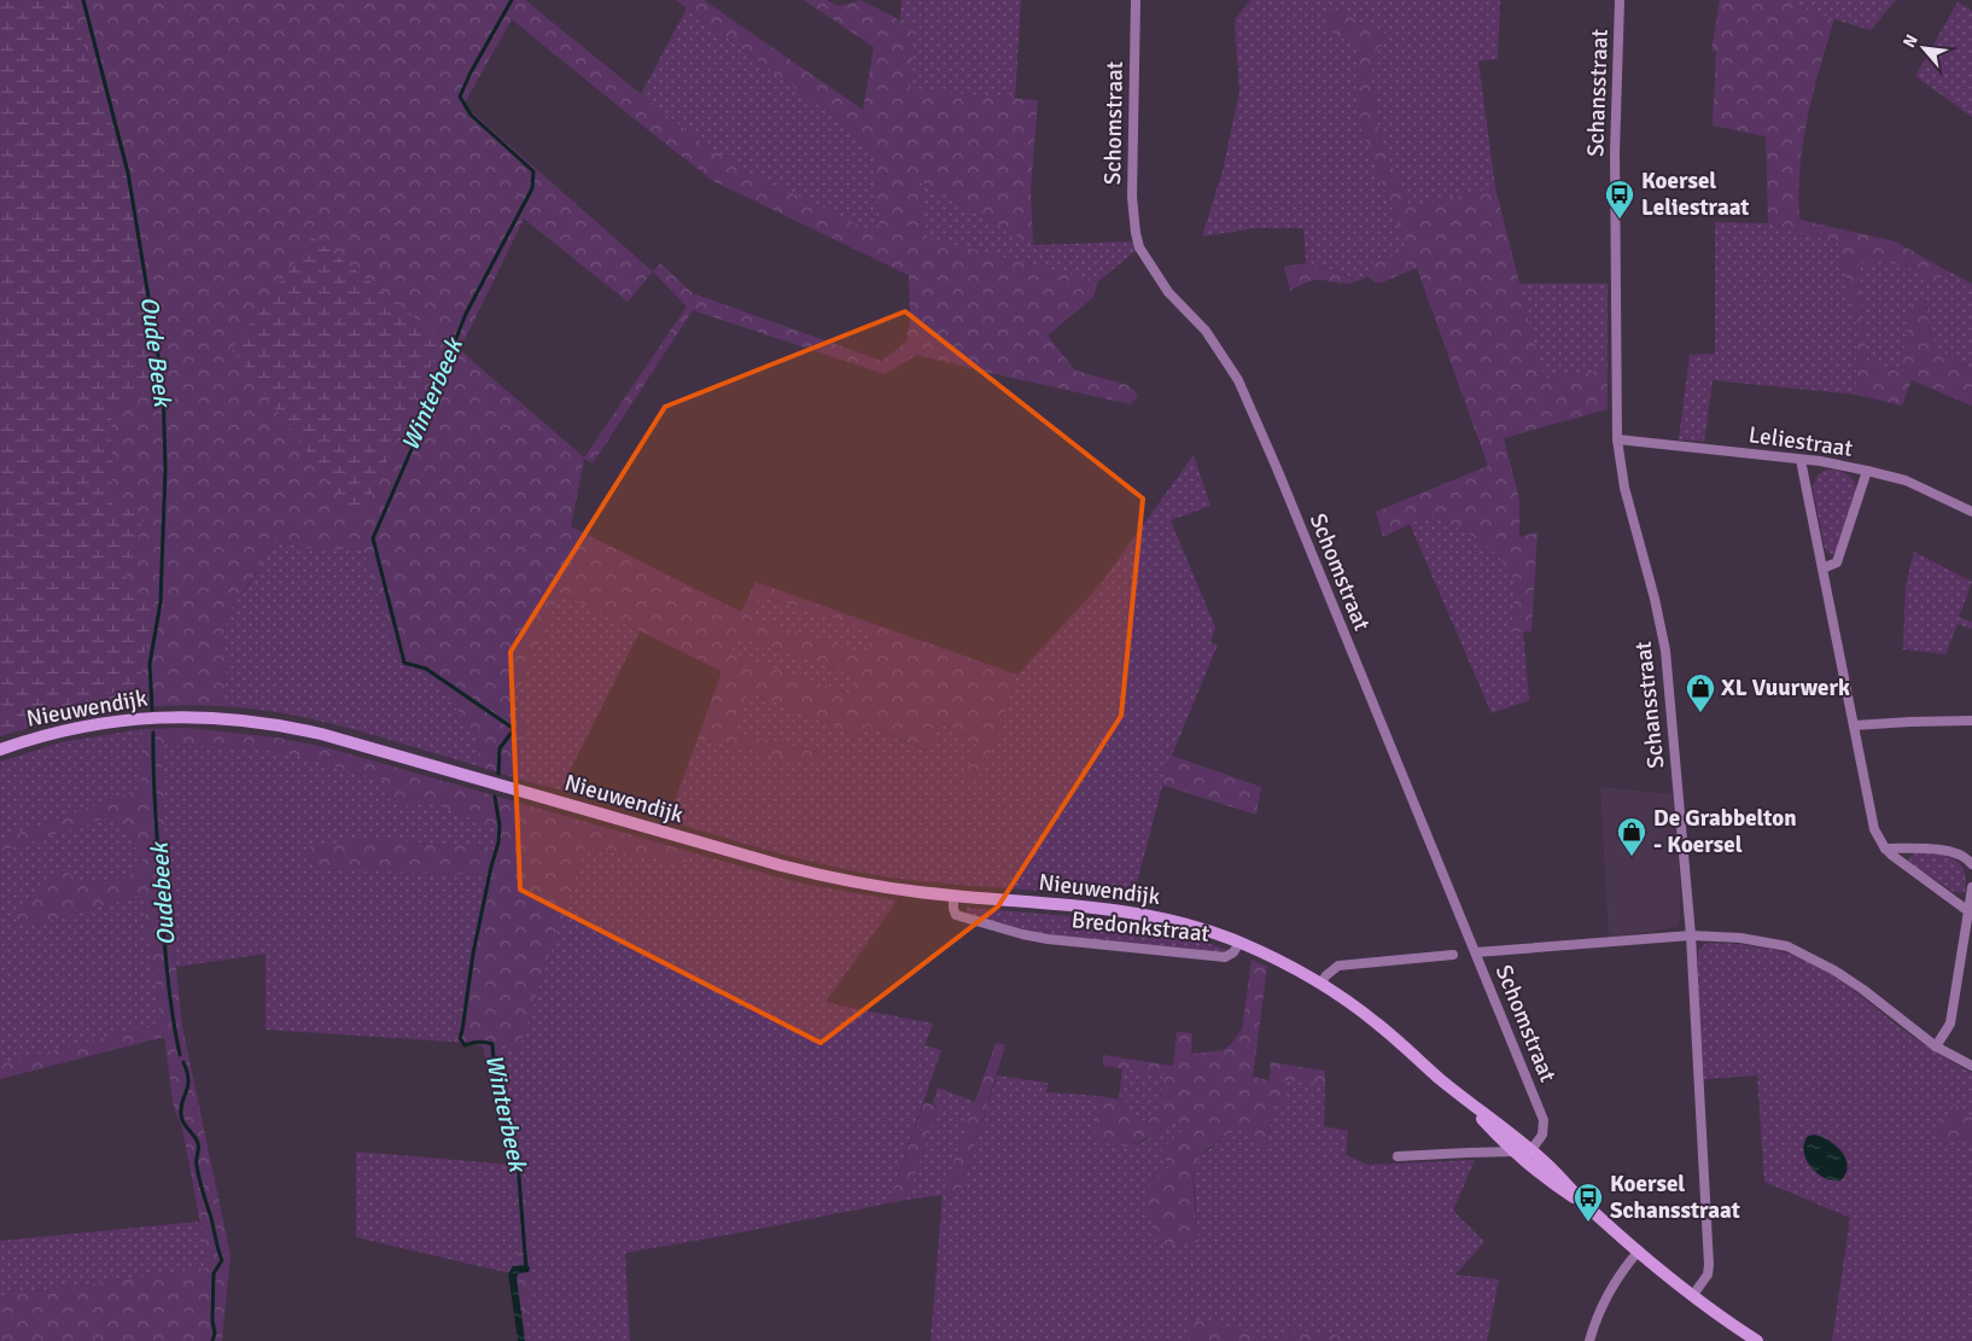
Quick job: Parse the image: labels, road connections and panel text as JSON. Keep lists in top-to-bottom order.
{
  "streets": {
    "street": [
      "Schansstraat",
      "Schomstraat",
      "Leliestraat",
      "Nieuwendijk",
      "Bredonkstraat"
    ]
  },
  "crossings": [
    ["Schansstraat", "Leliestraat"],
    ["Schansstraat", "Bredonkstraat"],
    ["Schomstraat", "Bredonkstraat"],
    ["Nieuwendijk", "Bredonkstraat"]
  ],
  "water": ["Oude Beek", "Winterbeek", "Oudebeek"],
  "places": {
    "bus stop": ["Koersel Leliestraat", "Koersel Schansstraat"],
    "shop": ["XL Vuurwerk", "De Grabbelton - Koersel"]
  },
  "north": "top left"
}
